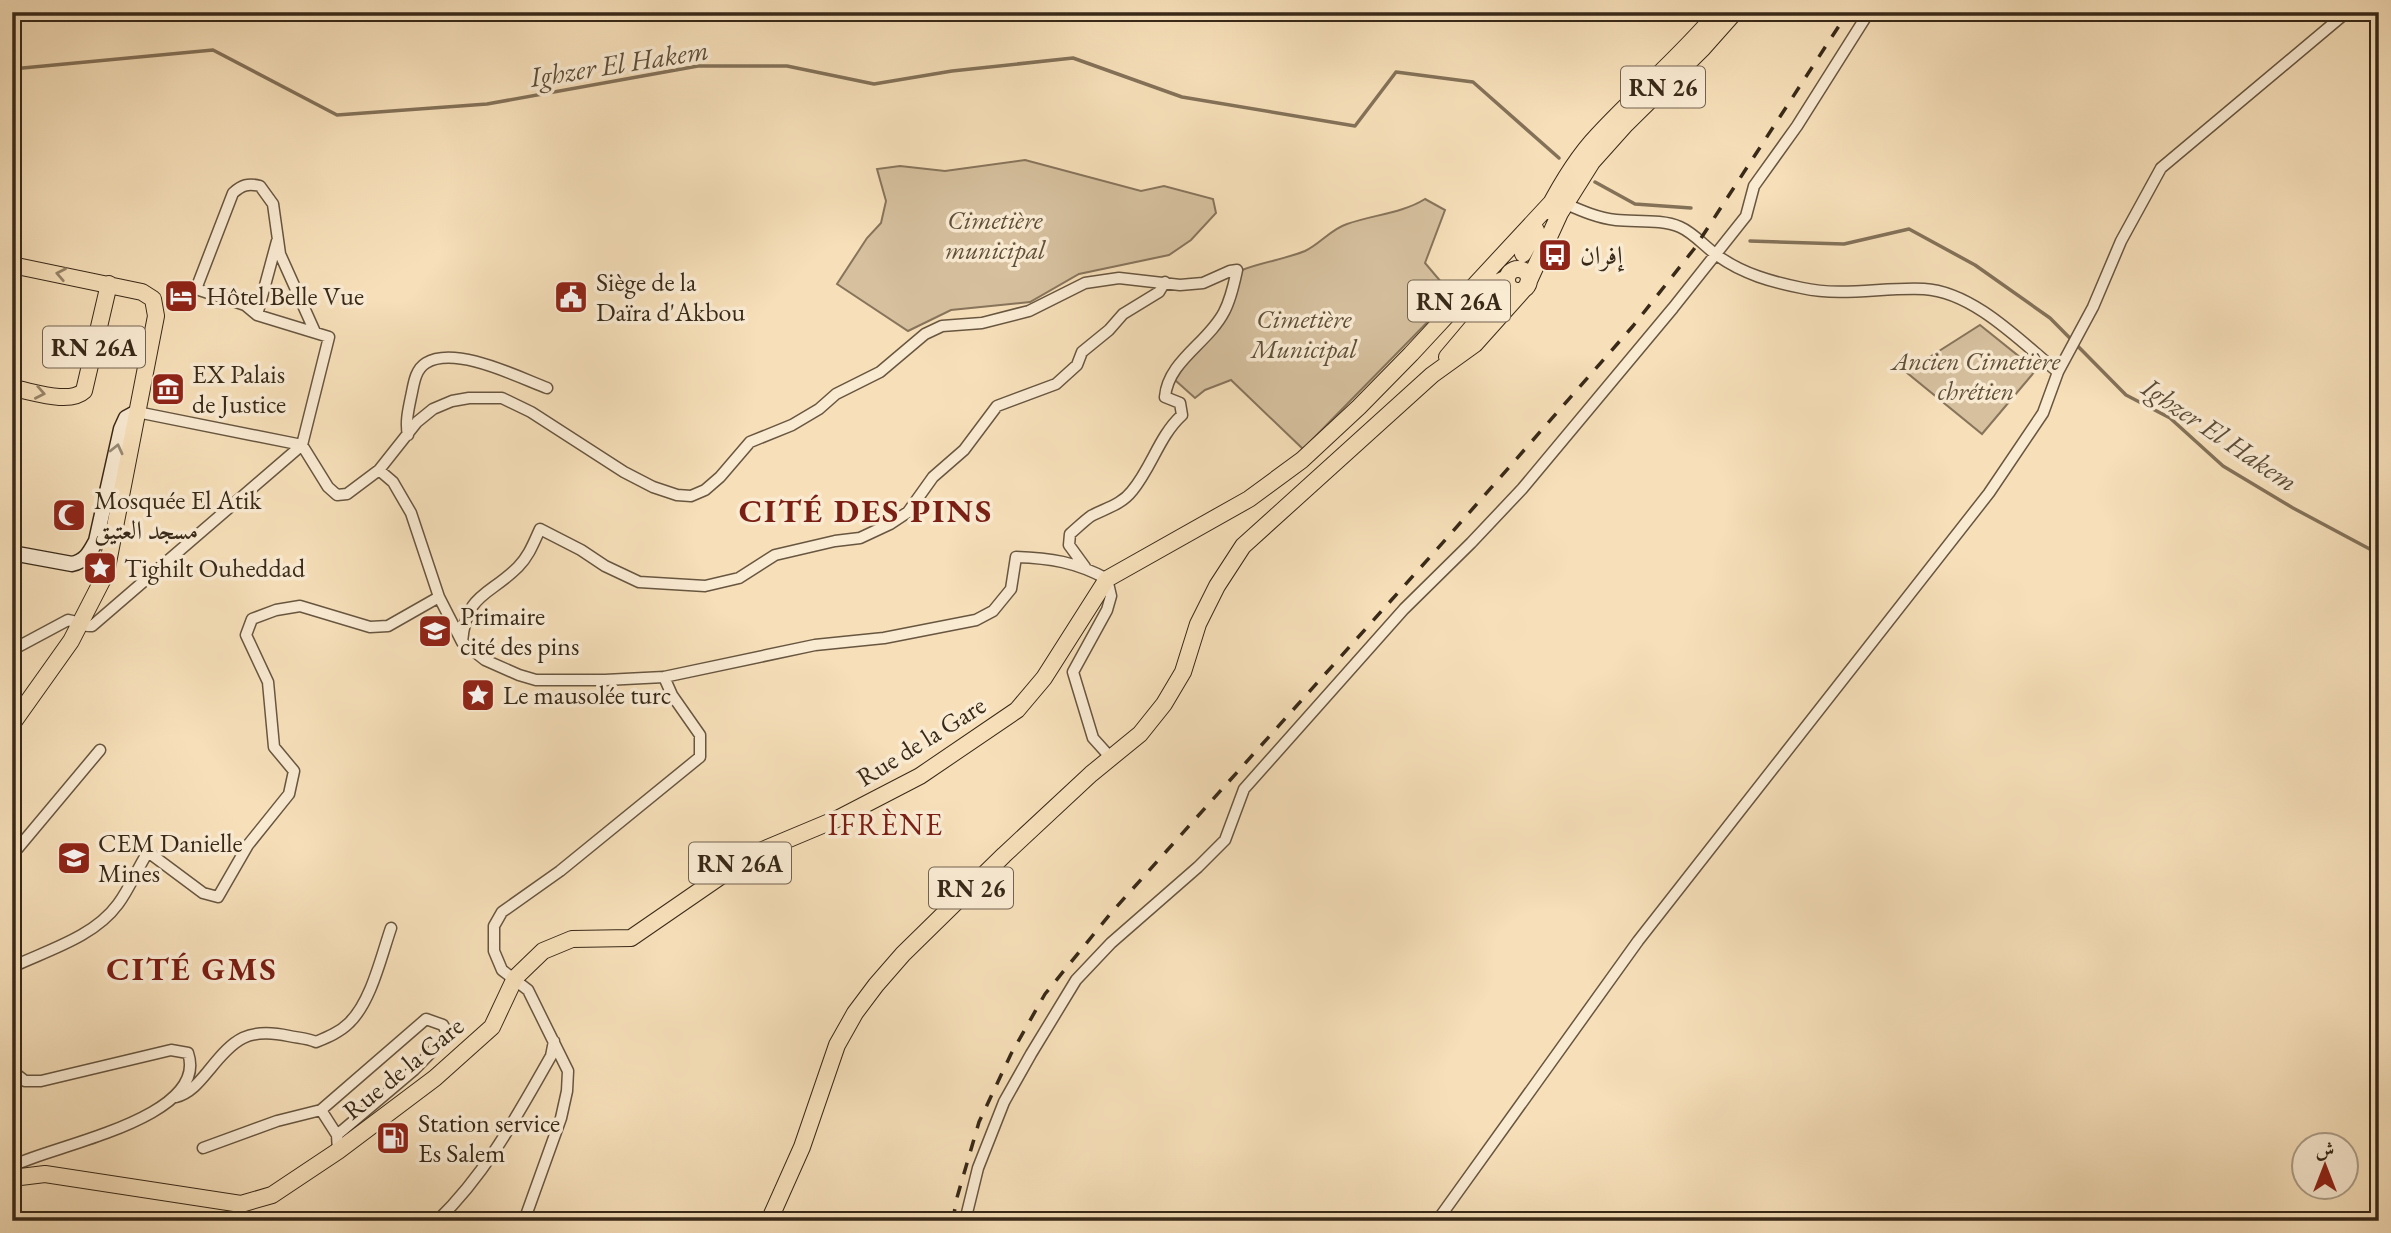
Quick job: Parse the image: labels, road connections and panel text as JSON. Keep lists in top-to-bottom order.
{
  "streets": {
    "main road": ["RN 26", "RN 26A", "Rue de la Gare"]
  },
  "districts": ["CITÉ DES PINS", "IFRÈNE", "CITÉ GMS"],
  "water": ["Ighzer El Hakem"],
  "parks": ["Cimetière municipal", "Cimetière Municipal", "Ancien Cimetière chrétien"],
  "places": {
    "bus stop": ["إفران"],
    "hotel": ["Hôtel Belle Vue"],
    "public building": ["Siège de la Daïra d'Akbou"],
    "museum": ["EX Palais de Justice"],
    "mosque": ["Mosquée El Atik مسجد العتيق"],
    "place": ["Tighilt Ouheddad", "Le mausolée turc"],
    "school or university": ["Primaire cité des pins", "CEM Danielle Mines"],
    "fuel station": ["Station service Es Salem"]
  },
  "north": "top"
}
